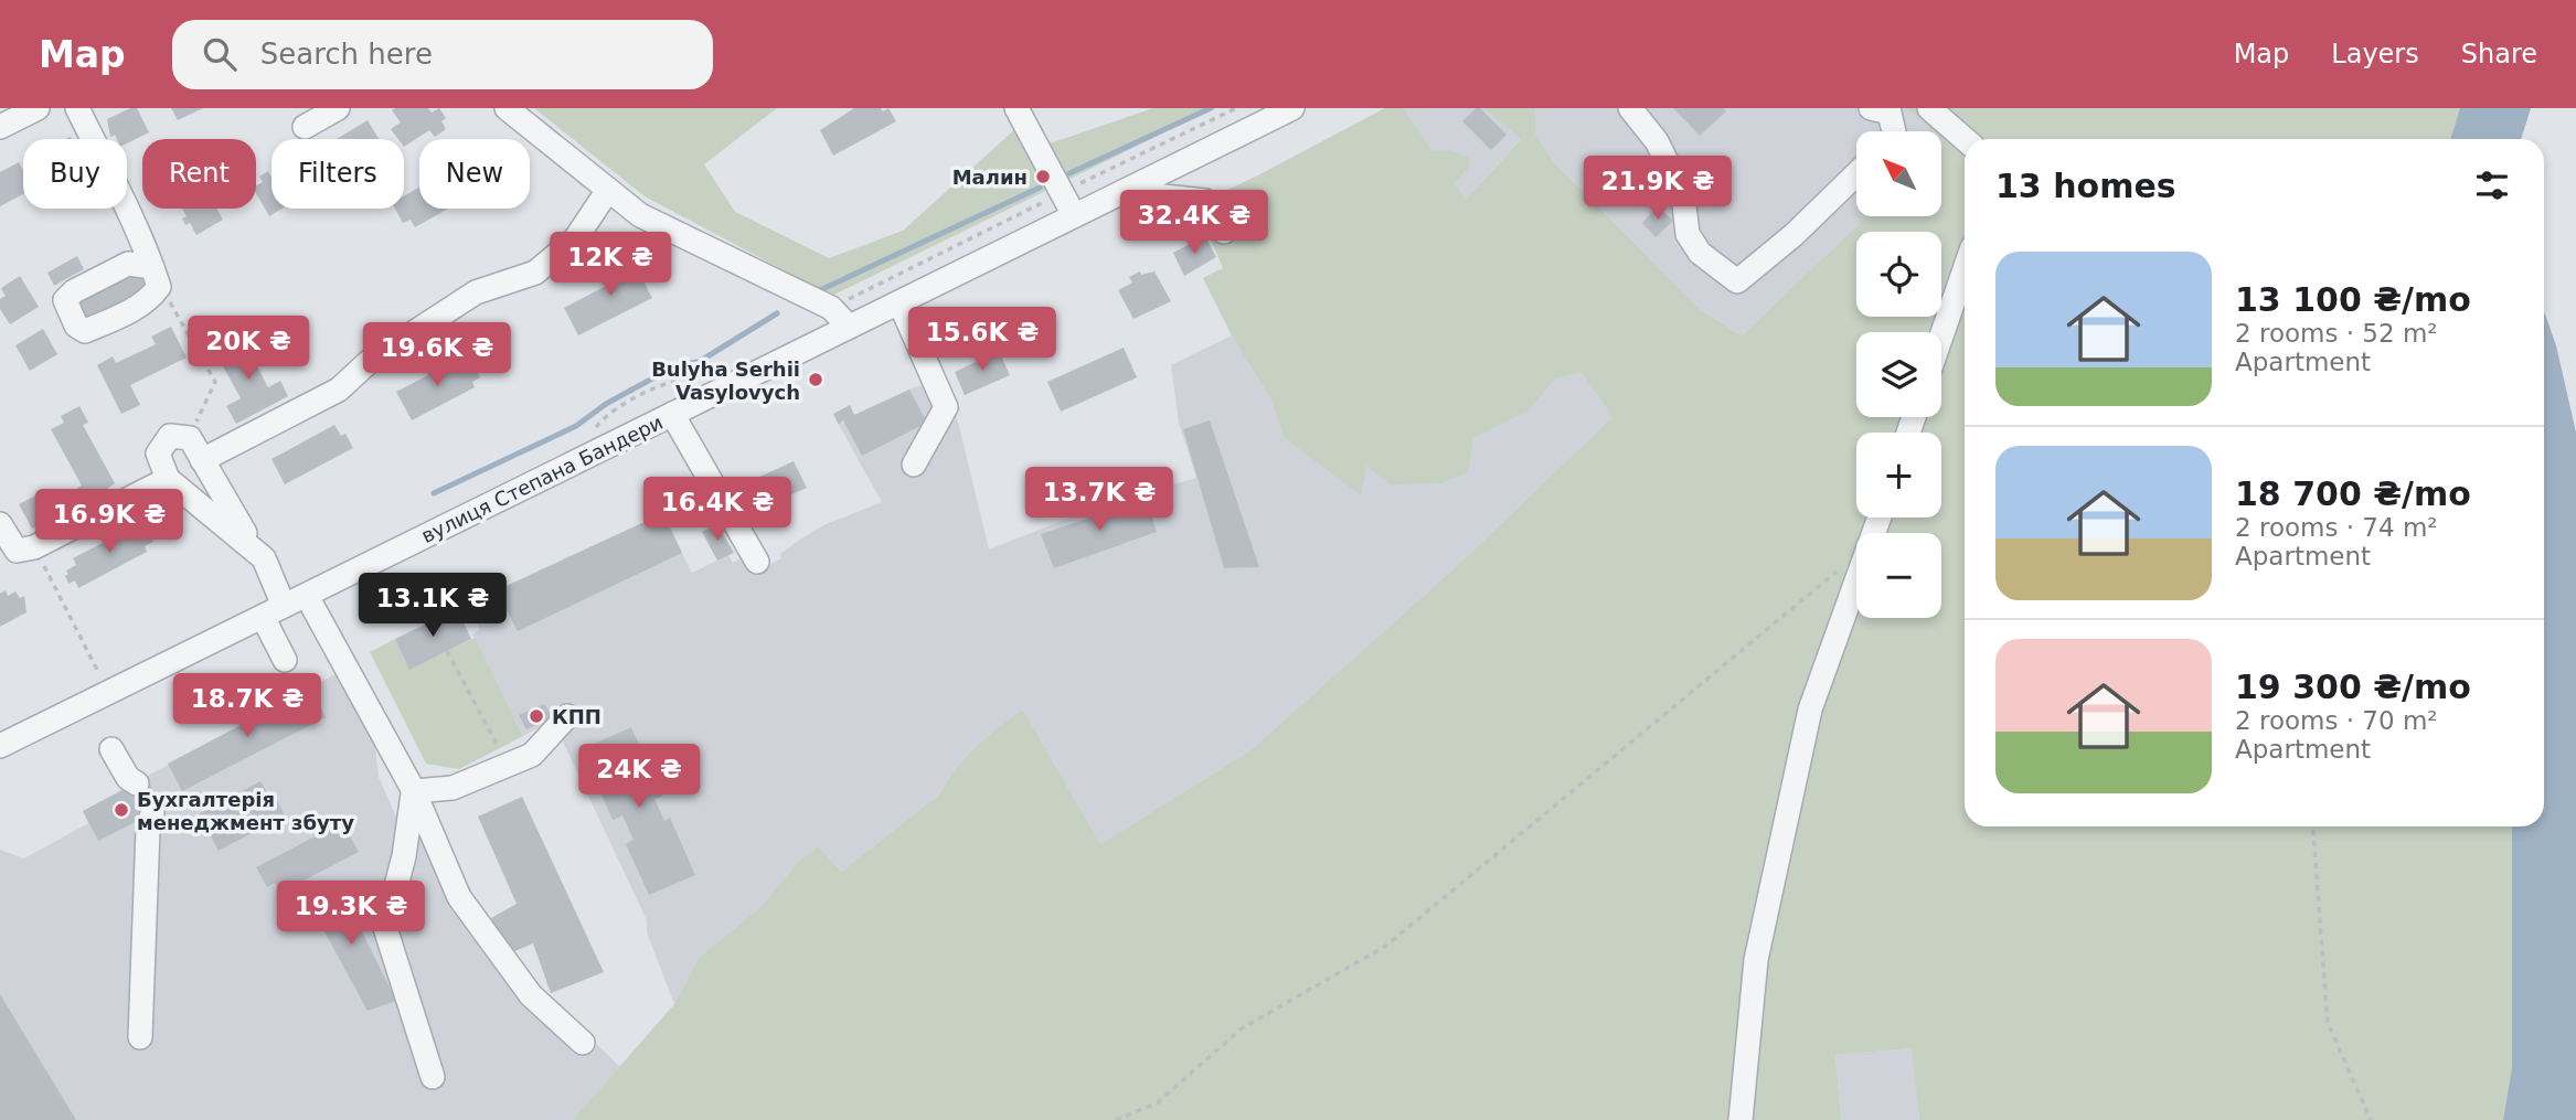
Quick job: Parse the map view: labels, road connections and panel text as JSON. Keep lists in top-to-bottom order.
{
  "streets": {
    "street": ["вулиця Степана Бандери"]
  },
  "places": [
    "Малин",
    "Bulyha Serhii Vasylovych",
    "КПП",
    "Бухгалтерія менеджмент збуту"
  ],
  "north": "top left",
  "page": {
    "header": "Map",
    "search": "Search here",
    "nav": ["Map", "Layers", "Share"],
    "map_buttons": ["+", "−"],
    "chip": [
      "Buy",
      "Rent",
      "Filters",
      "New"
    ],
    "heading": "13 homes",
    "price": [
      "21.9K ₴",
      "32.4K ₴",
      "12K ₴",
      "15.6K ₴",
      "20K ₴",
      "19.6K ₴",
      "13.7K ₴",
      "16.4K ₴",
      "16.9K ₴",
      "13.1K ₴",
      "18.7K ₴",
      "24K ₴",
      "19.3K ₴"
    ],
    "list": [
      {
        "name": "13 100 ₴/mo",
        "note": "2 rooms · 52 m² · Apartment"
      },
      {
        "name": "18 700 ₴/mo",
        "note": "2 rooms · 74 m² · Apartment"
      },
      {
        "name": "19 300 ₴/mo",
        "note": "2 rooms · 70 m² · Apartment"
      }
    ]
  }
}
